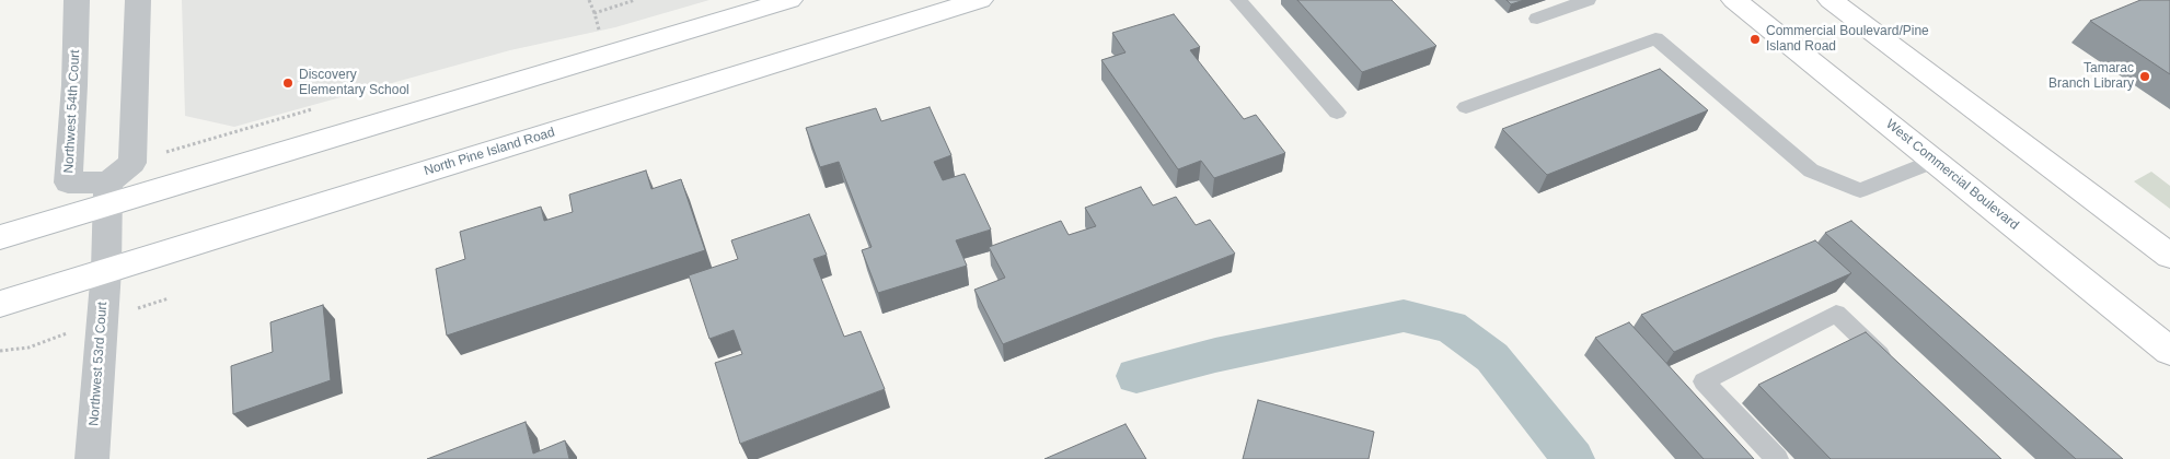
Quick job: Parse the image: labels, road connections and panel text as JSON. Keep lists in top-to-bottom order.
{
  "streets": {
    "main road": ["North Pine Island Road", "West Commercial Boulevard"],
    "street": ["Northwest 54th Court", "Northwest 53rd Court"]
  },
  "crossings": [
    ["North Pine Island Road", "Northwest 53rd Court"]
  ],
  "places": ["Commercial Boulevard/Pine Island Road", "Tamarac Branch Library", "Discovery Elementary School"]
}
